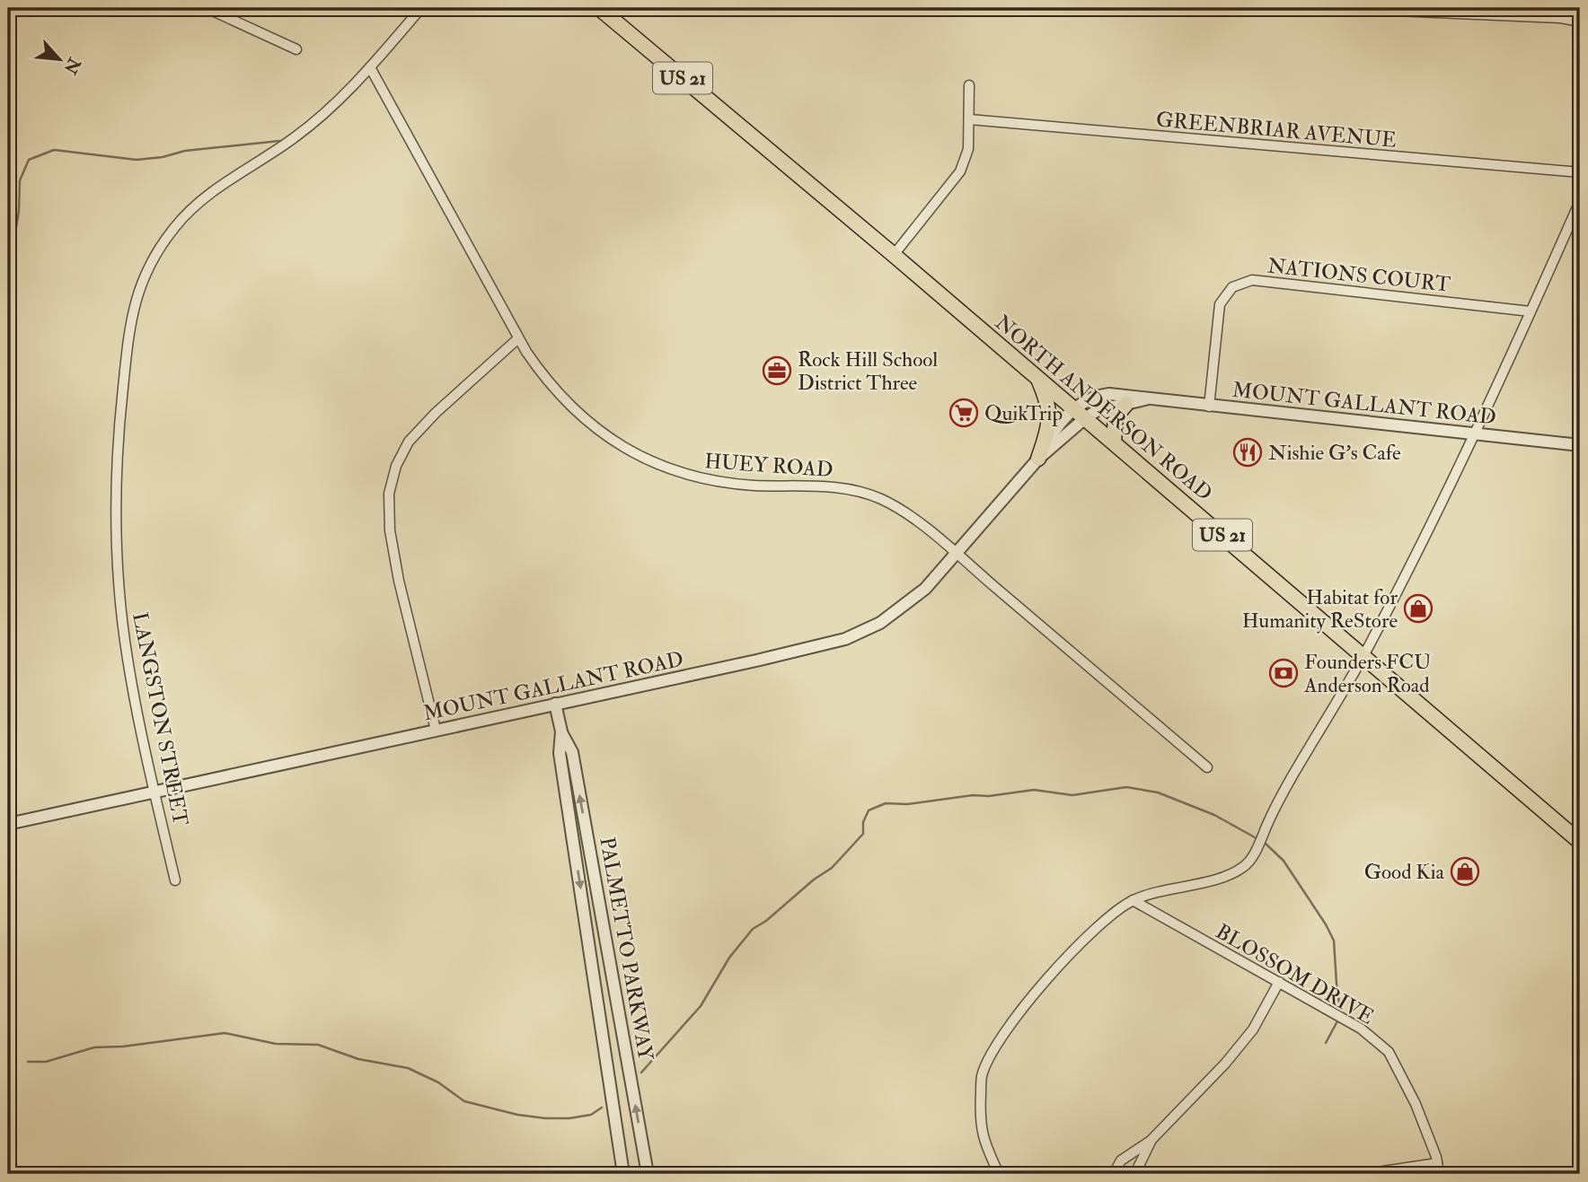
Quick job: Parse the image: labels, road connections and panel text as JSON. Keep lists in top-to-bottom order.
{
  "streets": {
    "main road": ["US 21", "NORTH ANDERSON ROAD"],
    "street": [
      "GREENBRIAR AVENUE",
      "NATIONS COURT",
      "MOUNT GALLANT ROAD",
      "HUEY ROAD",
      "LANGSTON STREET",
      "PALMETTO PARKWAY",
      "BLOSSOM DRIVE"
    ]
  },
  "crossings": [
    ["NATIONS COURT", "MOUNT GALLANT ROAD"],
    ["MOUNT GALLANT ROAD", "NORTH ANDERSON ROAD"],
    ["MOUNT GALLANT ROAD", "HUEY ROAD"],
    ["MOUNT GALLANT ROAD", "LANGSTON STREET"],
    ["MOUNT GALLANT ROAD", "PALMETTO PARKWAY"],
    ["HUEY ROAD", "LANGSTON STREET"]
  ],
  "places": {
    "office": ["Rock Hill School District Three"],
    "supermarket": ["QuikTrip"],
    "restaurant": ["Nishie G's Cafe"],
    "shop": ["Habitat for Humanity ReStore", "Good Kia"],
    "bank": ["Founders FCU Anderson Road"]
  },
  "north": "bottom right"
}
